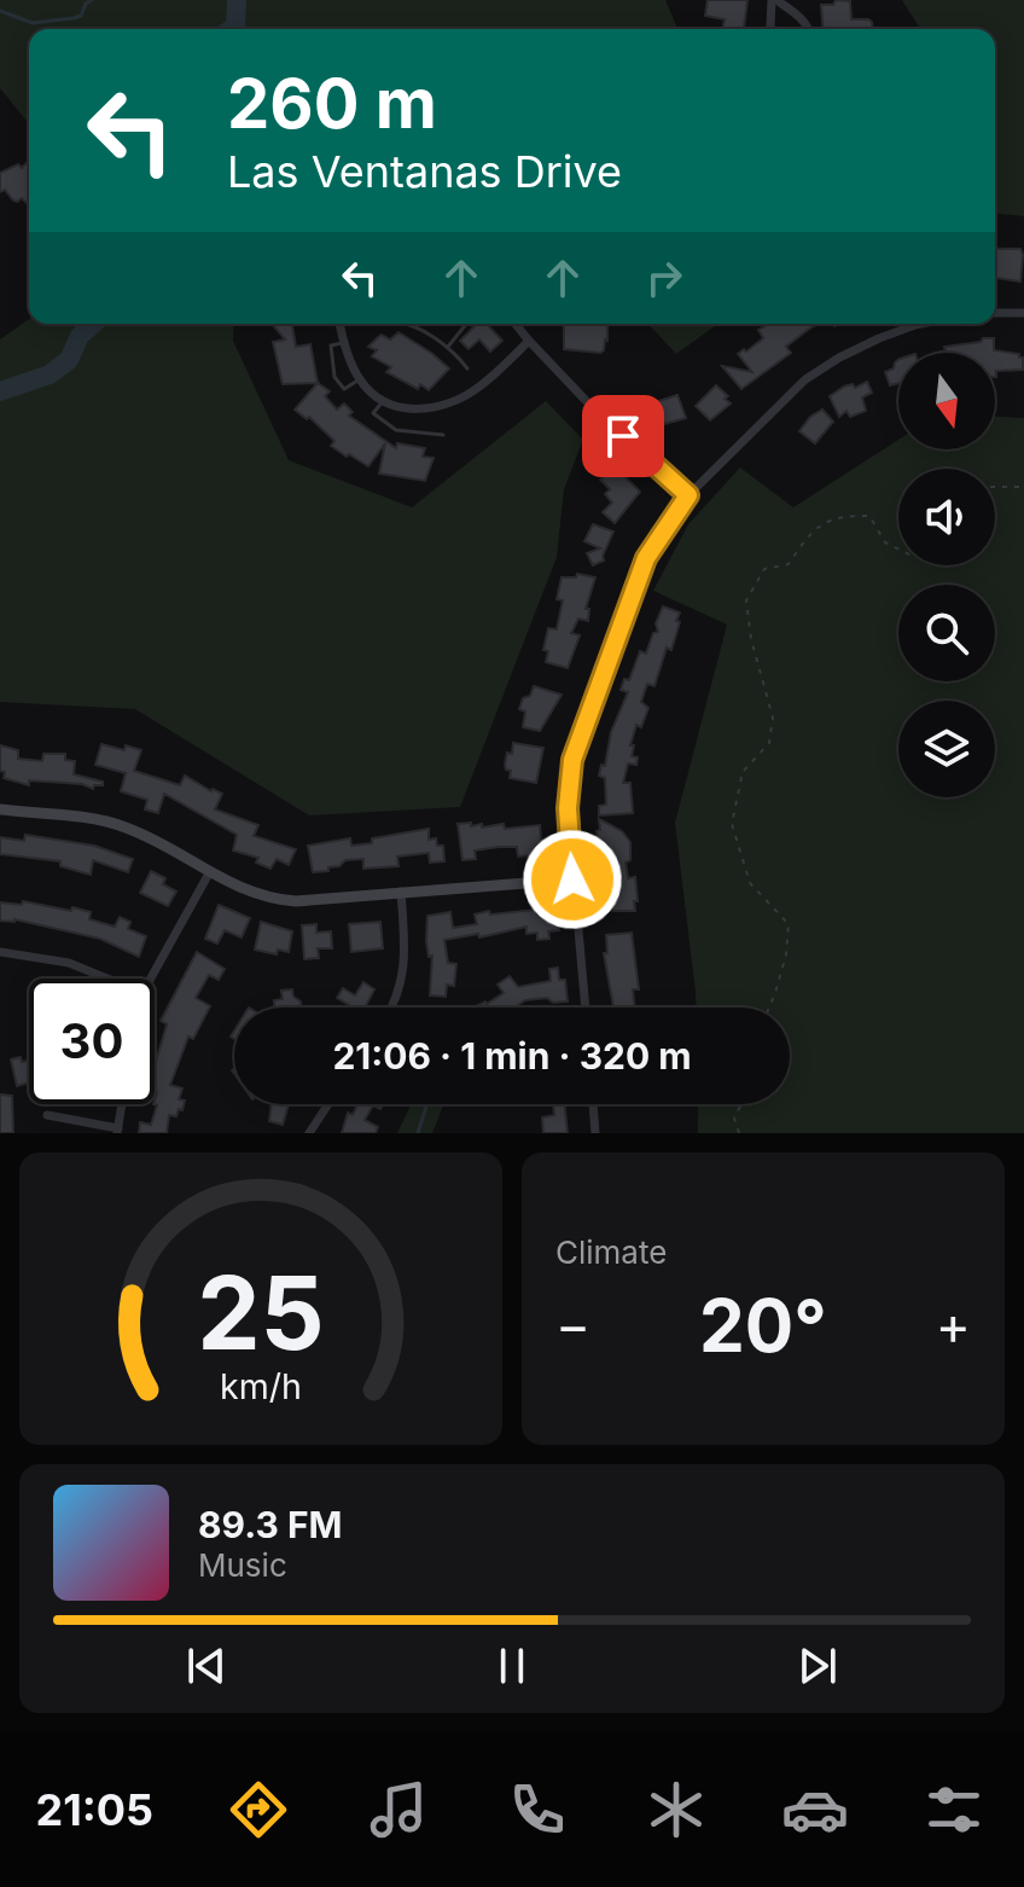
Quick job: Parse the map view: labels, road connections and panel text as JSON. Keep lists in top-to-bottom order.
{
  "north": "bottom",
  "page": {
    "turn": ["260 m", "Las Ventanas Drive"],
    "limit": "30",
    "trip": "21:06 · 1 min · 320 m",
    "tile": "Climate",
    "heat": ["−", "20°", "+"],
    "song": ["89.3 FM", "Music"],
    "tabs": "21:05",
    "gauge": ["25", "km/h"]
  }
}
